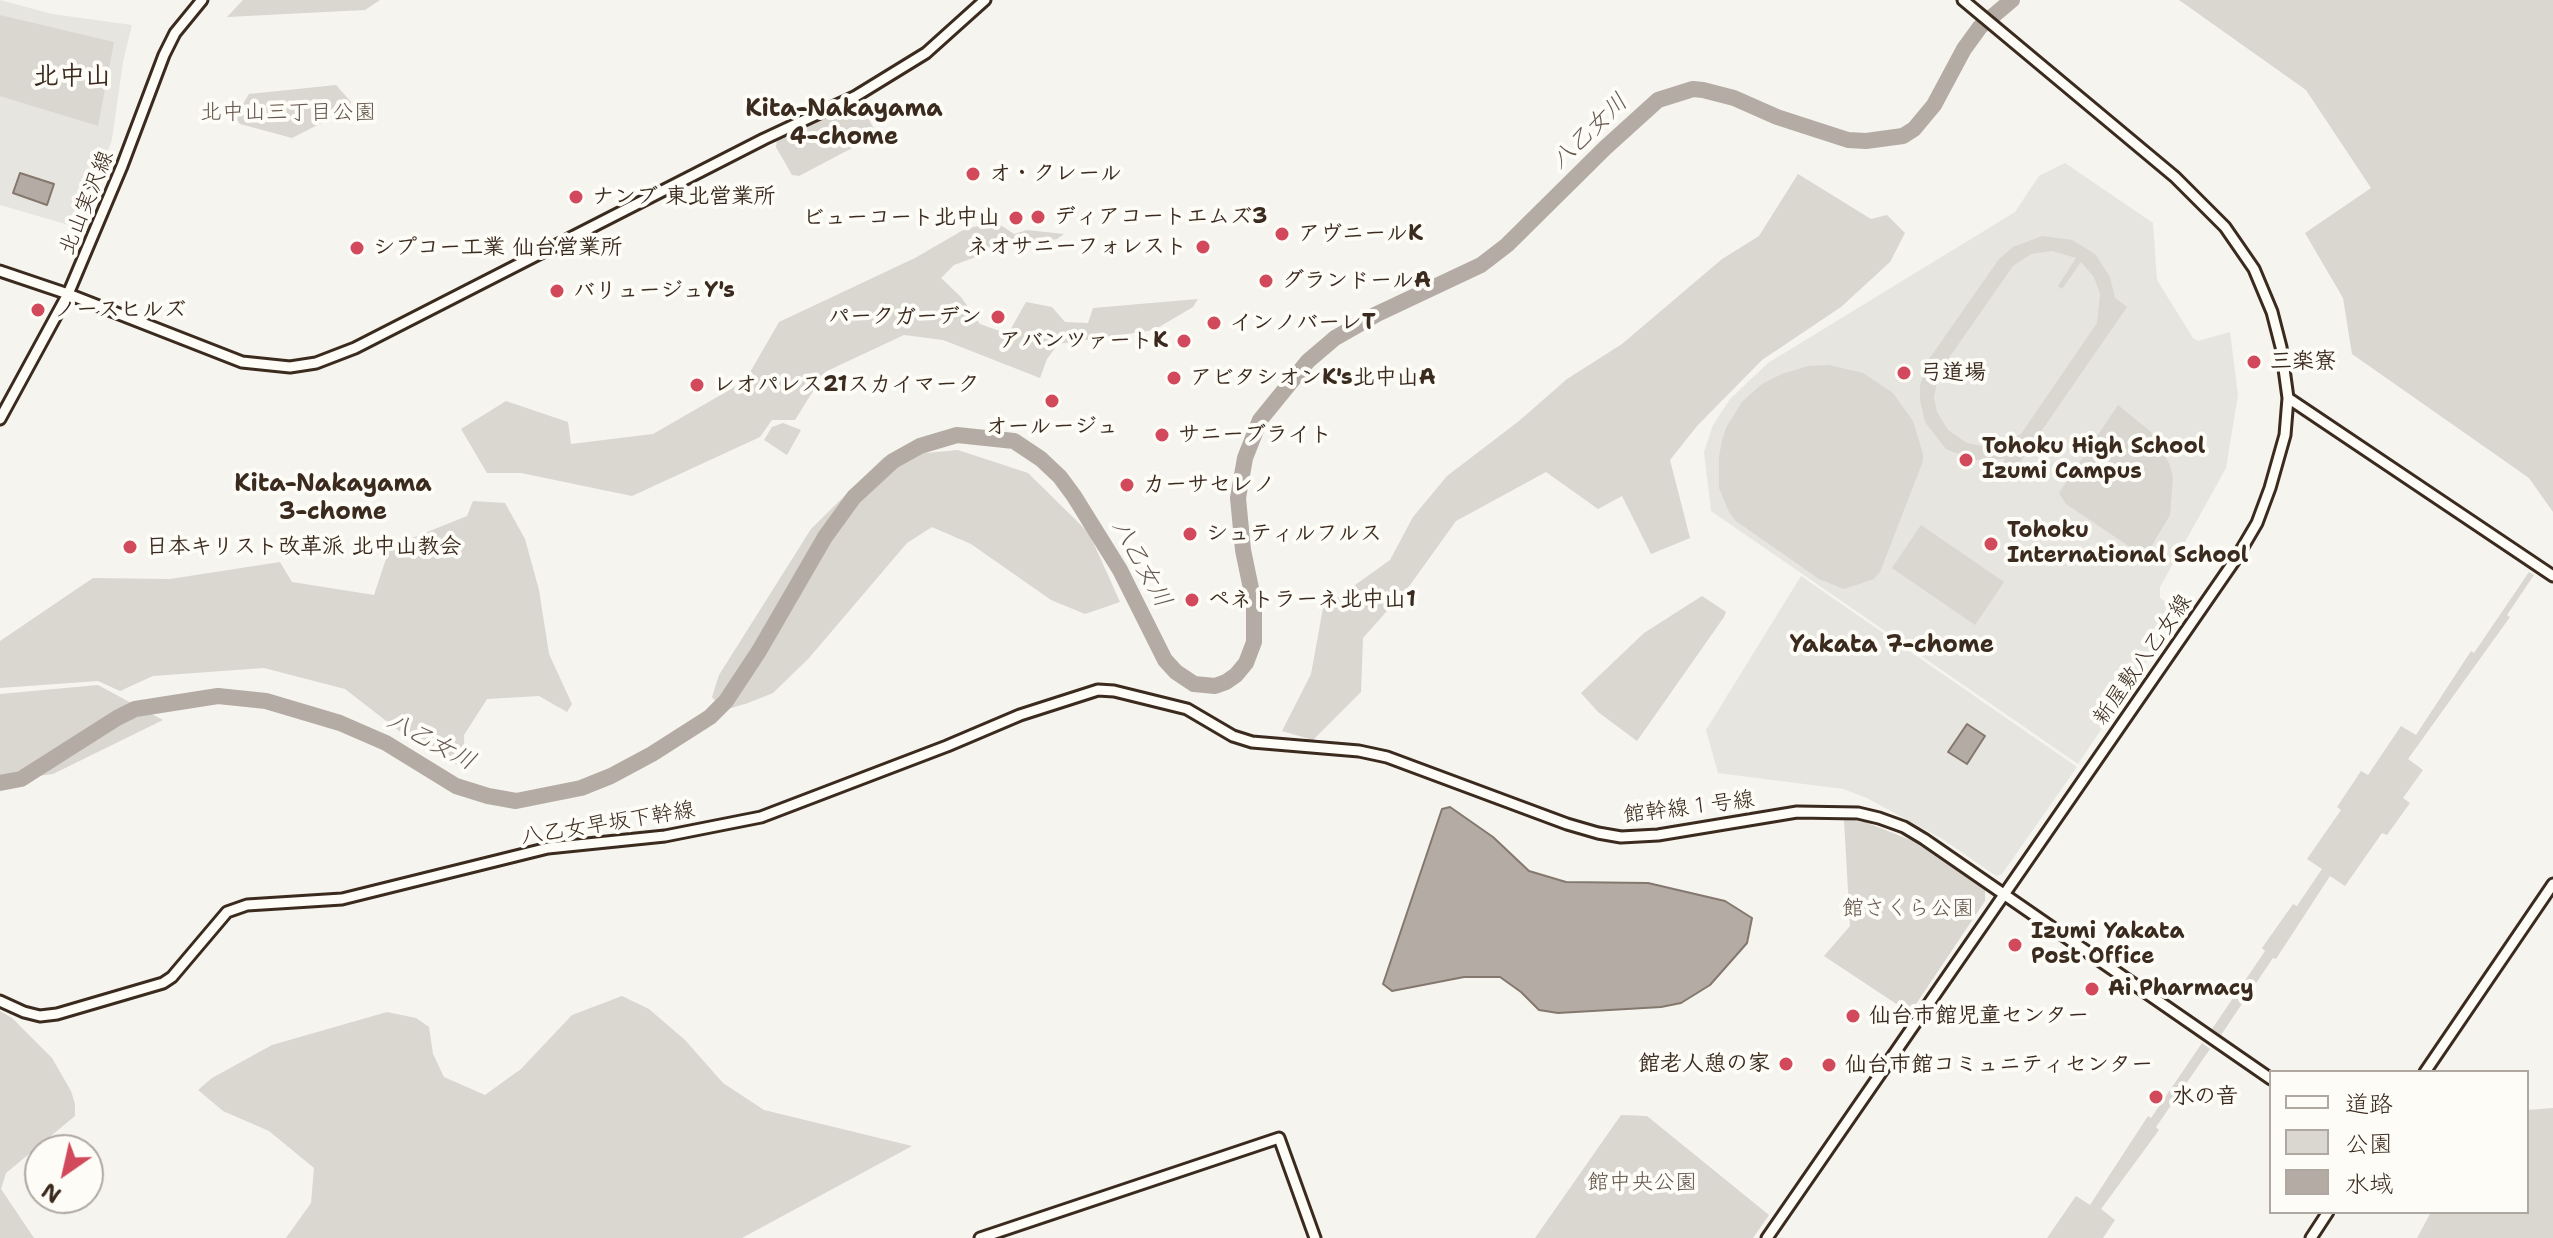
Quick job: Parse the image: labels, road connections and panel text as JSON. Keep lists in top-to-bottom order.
{
  "streets": {
    "street": [
      "北山実沢線",
      "新屋敷八乙女線",
      "館幹線１号線",
      "八乙女早坂下幹線"
    ]
  },
  "crossings": [
    ["新屋敷八乙女線", "館幹線１号線"],
    ["館幹線１号線", "八乙女早坂下幹線"]
  ],
  "districts": [
    "北中山",
    "Kita-Nakayama 4-chome",
    "Kita-Nakayama 3-chome",
    "Yakata 7-chome"
  ],
  "water": ["八乙女川"],
  "parks": ["北中山三丁目公園", "館さくら公園", "館中央公園"],
  "places": [
    "オ・クレール",
    "ナンブ 東北営業所",
    "ディアコートエムズ3",
    "ビューコート北中山",
    "アヴニールK",
    "ネオサニーフォレスト",
    "シプコー工業 仙台営業所",
    "グランドールA",
    "バリュージュY's",
    "ノースヒルズ",
    "パークガーデン",
    "インノバーレT",
    "アバンツァートK",
    "三楽寮",
    "弓道場",
    "アビタシオンK's北中山A",
    "レオパレス21スカイマーク",
    "オールージュ",
    "サニーブライト",
    "Tohoku High School Izumi Campus",
    "カーサセレノ",
    "シュティルフルス",
    "Tohoku International School",
    "日本キリスト改革派 北中山教会",
    "ペネトラーネ北中山1",
    "Izumi Yakata Post Office",
    "Ai Pharmacy",
    "仙台市館児童センター",
    "館老人憩の家",
    "仙台市館コミュニティセンター",
    "水の音"
  ],
  "legend": ["道路", "公園", "水域"],
  "north": "bottom left"
}
